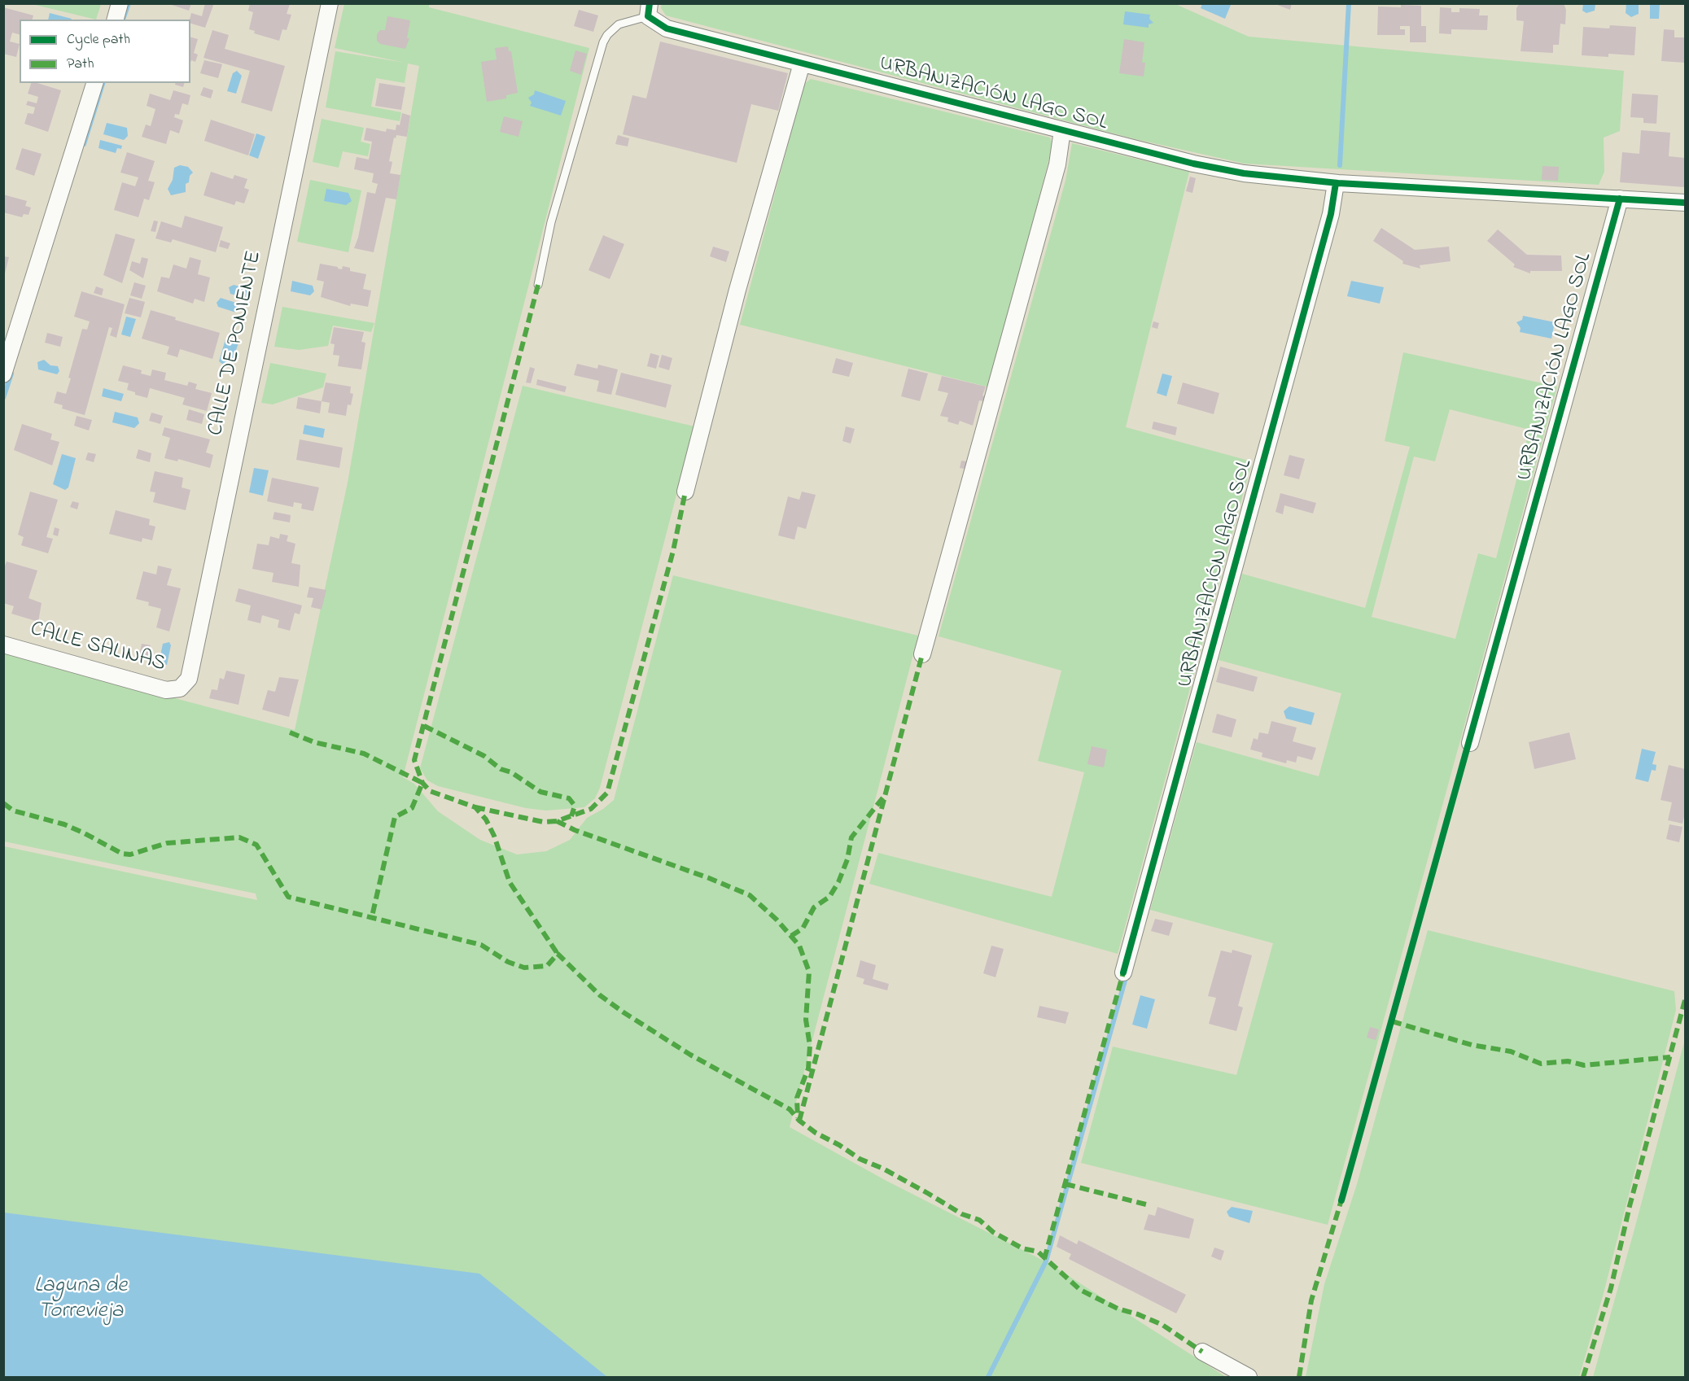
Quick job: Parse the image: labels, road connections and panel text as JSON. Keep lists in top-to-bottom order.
{
  "streets": {
    "street": ["URBANIZACIÓN LAGO SOL", "CALLE DE PONIENTE", "CALLE SALINAS"]
  },
  "crossings": [
    ["CALLE DE PONIENTE", "CALLE SALINAS"]
  ],
  "water": ["Laguna de Torrevieja"],
  "legend": ["Cycle path", "Path"]
}
